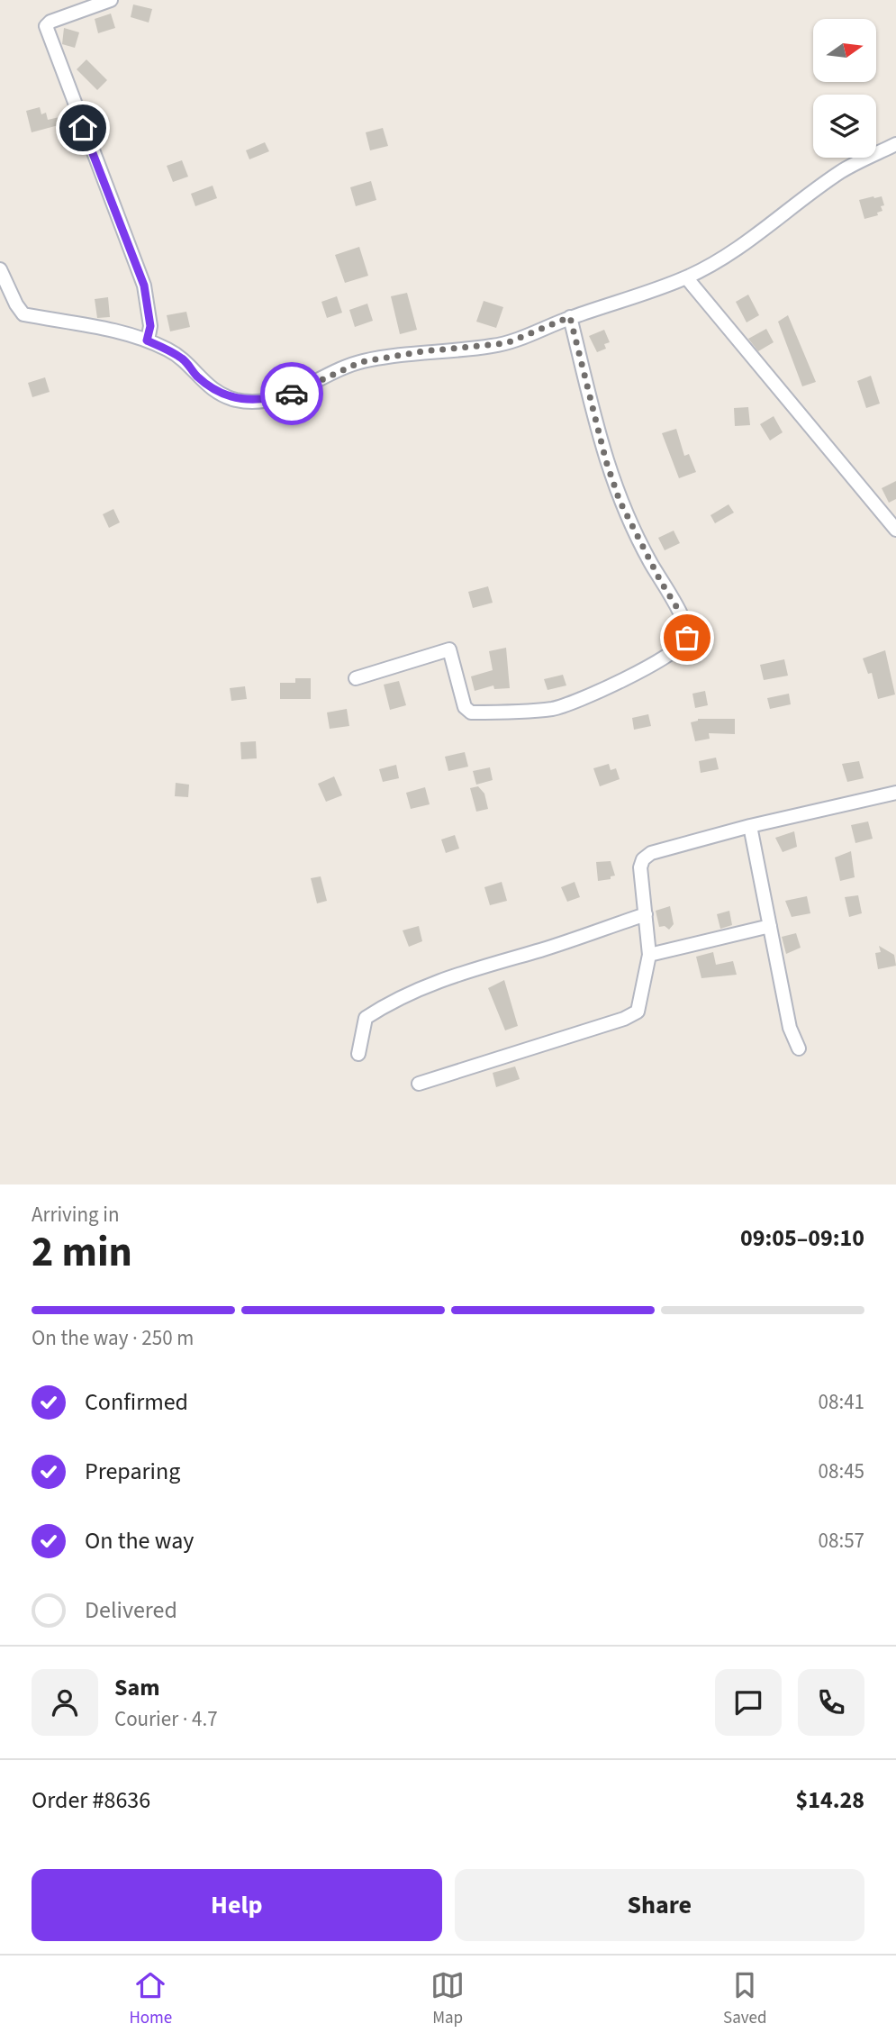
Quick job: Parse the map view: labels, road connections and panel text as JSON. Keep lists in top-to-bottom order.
{
  "north": "right",
  "page": {
    "heading": ["2 min", "Arriving in", "09:05–09:10"],
    "panel": [
      "Sam",
      "Courier · 4.7",
      "Order #8636",
      "$14.28"
    ],
    "bar": "On the way · 250 m",
    "list": [
      ["Confirmed", "08:41"],
      ["Preparing", "08:45"],
      ["On the way", "08:57"],
      "Delivered"
    ],
    "buttons": ["Help", "Share"],
    "tabs": ["Home", "Map", "Saved"]
  }
}
